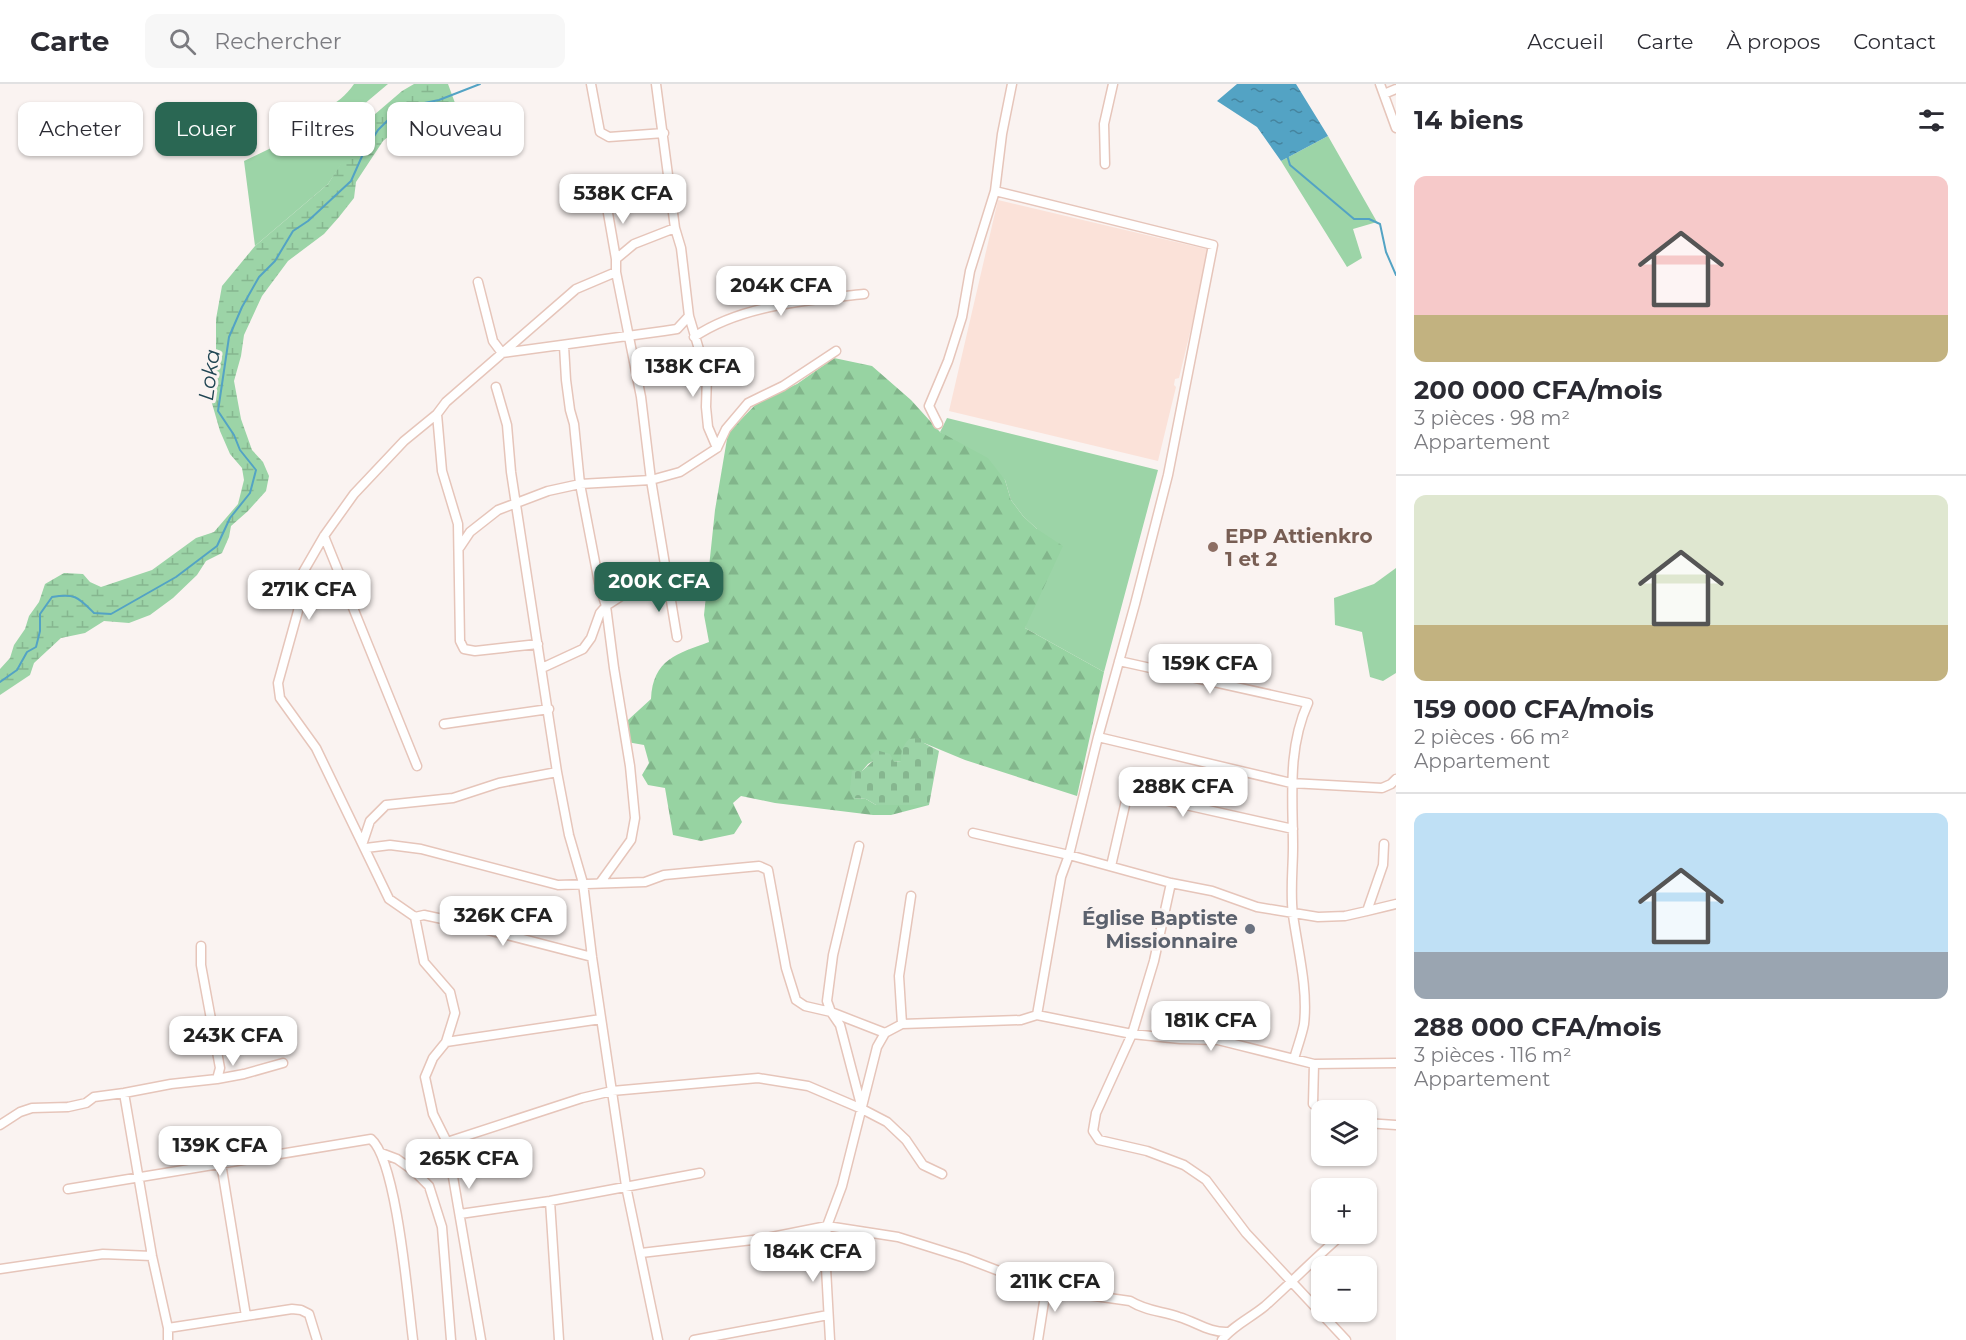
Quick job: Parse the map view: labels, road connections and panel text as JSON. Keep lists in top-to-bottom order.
{
  "water": ["Loka"],
  "places": ["EPP Attienkro 1 et 2", "Église Baptiste Missionnaire"],
  "page": {
    "header": "Carte",
    "search": "Rechercher",
    "nav": [
      "Accueil",
      "Carte",
      "À propos",
      "Contact"
    ],
    "heading": "14 biens",
    "chip": [
      "Acheter",
      "Louer",
      "Filtres",
      "Nouveau"
    ],
    "list": [
      {
        "name": "200 000 CFA/mois",
        "note": "3 pièces · 98 m² · Appartement"
      },
      {
        "name": "159 000 CFA/mois",
        "note": "2 pièces · 66 m² · Appartement"
      },
      {
        "name": "288 000 CFA/mois",
        "note": "3 pièces · 116 m² · Appartement"
      }
    ],
    "price": [
      "538K CFA",
      "204K CFA",
      "138K CFA",
      "200K CFA",
      "271K CFA",
      "159K CFA",
      "288K CFA",
      "326K CFA",
      "181K CFA",
      "243K CFA",
      "139K CFA",
      "265K CFA",
      "184K CFA",
      "211K CFA"
    ],
    "map_buttons": ["+", "−"]
  }
}
